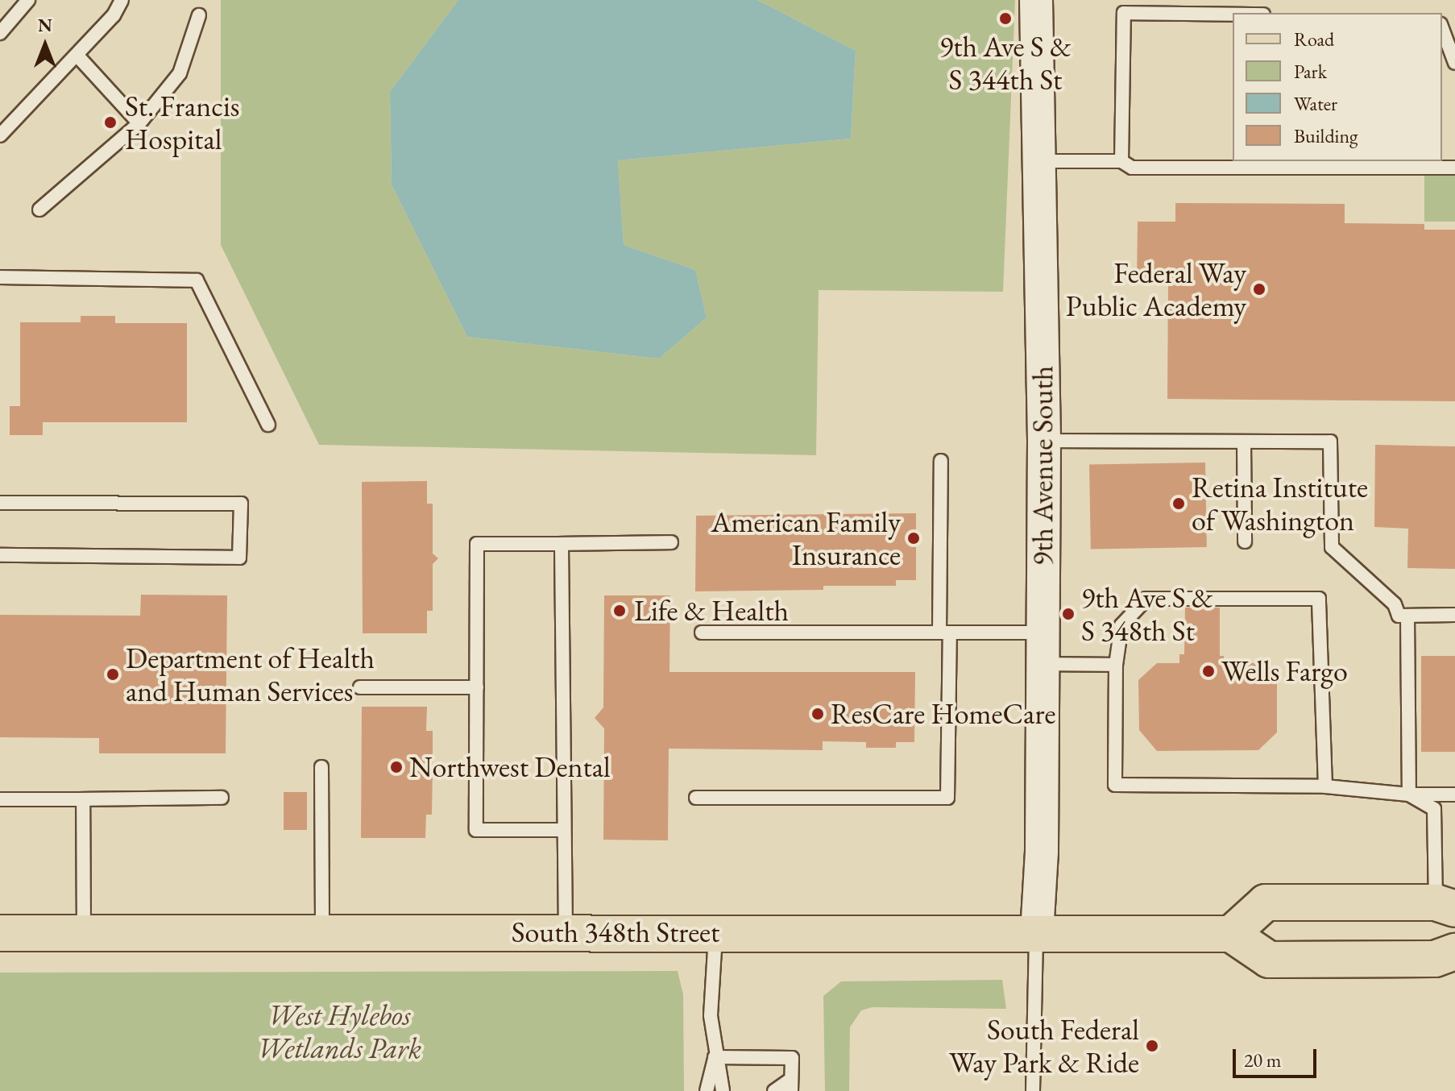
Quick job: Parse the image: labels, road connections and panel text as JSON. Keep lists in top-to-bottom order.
{
  "streets": {
    "main road": ["South 348th Street"],
    "street": ["9th Avenue South"]
  },
  "crossings": [
    ["9th Avenue South", "South 348th Street"]
  ],
  "parks": ["West Hylebos Wetlands Park"],
  "places": [
    "9th Ave S & S 344th St",
    "St. Francis Hospital",
    "Federal Way Public Academy",
    "Retina Institute of Washington",
    "American Family Insurance",
    "Life & Health",
    "9th Ave S & S 348th St",
    "Wells Fargo",
    "Department of Health and Human Services",
    "ResCare HomeCare",
    "Northwest Dental",
    "South Federal Way Park & Ride"
  ],
  "legend": [
    "Road",
    "Park",
    "Water",
    "Building"
  ],
  "scale_bar": "20 m",
  "north": "top"
}
